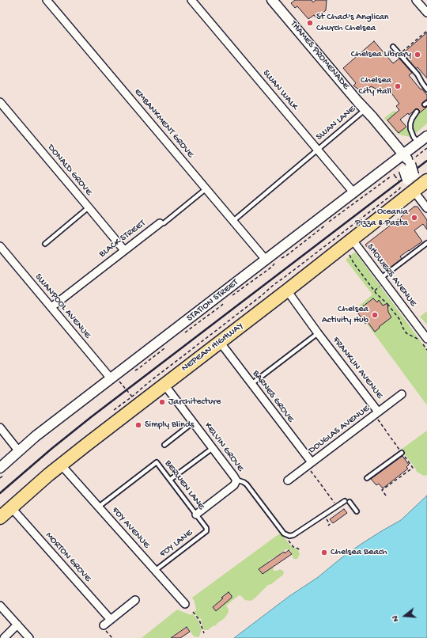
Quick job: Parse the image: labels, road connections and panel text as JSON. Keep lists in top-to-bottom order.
{
  "streets": {
    "highway": ["NEPEAN HIGHWAY"],
    "street": [
      "THAMES PROMENADE",
      "SWAN WALK",
      "EMBANKMENT GROVE",
      "DONALD GROVE",
      "BLACK STREET",
      "SHOWERS AVENUE",
      "STATION STREET",
      "SWANPOOL AVENUE",
      "FRANKLIN AVENUE",
      "BARNES GROVE",
      "DOUGLAS AVENUE",
      "KELVIN GROVE",
      "FOY AVENUE",
      "MORTON GROVE"
    ],
    "lane": ["SWAN LANE", "BERWEN LANE", "FOY LANE"]
  },
  "crossings": [
    ["THAMES PROMENADE", "SWAN LANE"],
    ["THAMES PROMENADE", "STATION STREET"],
    ["THAMES PROMENADE", "NEPEAN HIGHWAY"],
    ["SWAN WALK", "SWAN LANE"],
    ["SWAN WALK", "STATION STREET"],
    ["EMBANKMENT GROVE", "SWAN LANE"],
    ["EMBANKMENT GROVE", "BLACK STREET"],
    ["EMBANKMENT GROVE", "STATION STREET"],
    ["DONALD GROVE", "BLACK STREET"],
    ["BLACK STREET", "SWANPOOL AVENUE"],
    ["SHOWERS AVENUE", "NEPEAN HIGHWAY"],
    ["STATION STREET", "SWANPOOL AVENUE"],
    ["NEPEAN HIGHWAY", "FRANKLIN AVENUE"],
    ["NEPEAN HIGHWAY", "BARNES GROVE"],
    ["NEPEAN HIGHWAY", "KELVIN GROVE"],
    ["NEPEAN HIGHWAY", "FOY AVENUE"],
    ["NEPEAN HIGHWAY", "MORTON GROVE"],
    ["FRANKLIN AVENUE", "DOUGLAS AVENUE"],
    ["BARNES GROVE", "DOUGLAS AVENUE"],
    ["BERWEN LANE", "FOY AVENUE"],
    ["BERWEN LANE", "FOY LANE"],
    ["FOY AVENUE", "FOY LANE"]
  ],
  "places": [
    "St Chad's Anglican Church Chelsea",
    "Chelsea Library",
    "Chelsea City Hall",
    "Oceania Pizza & Pasta",
    "Chelsea Activity Hub",
    "Jarchitecture",
    "Simply Blinds",
    "Chelsea Beach"
  ],
  "north": "left"
}
